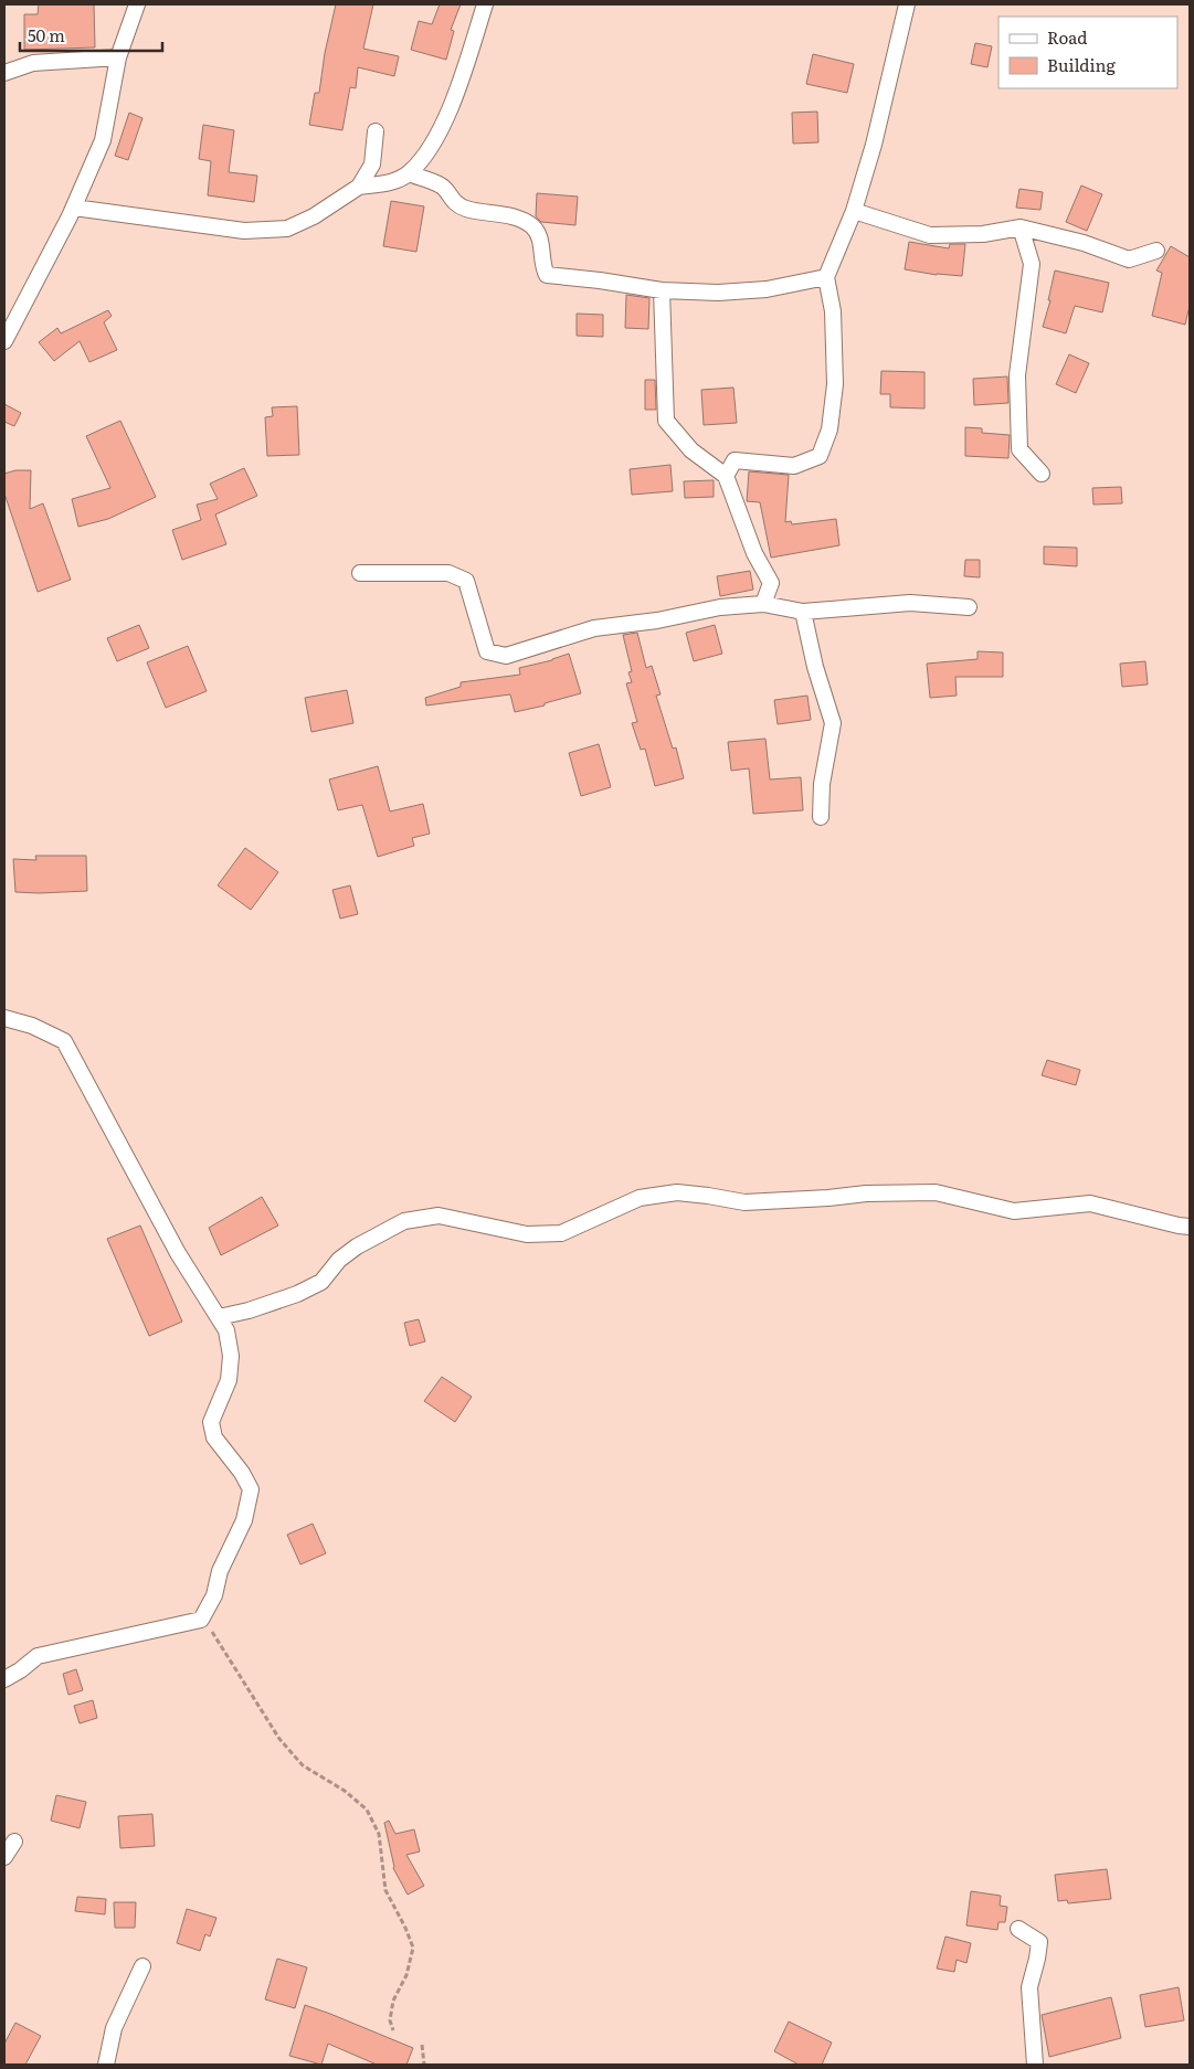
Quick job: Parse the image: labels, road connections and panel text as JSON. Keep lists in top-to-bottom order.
{
  "legend": ["Road", "Building"],
  "scale_bar": "50 m"
}
